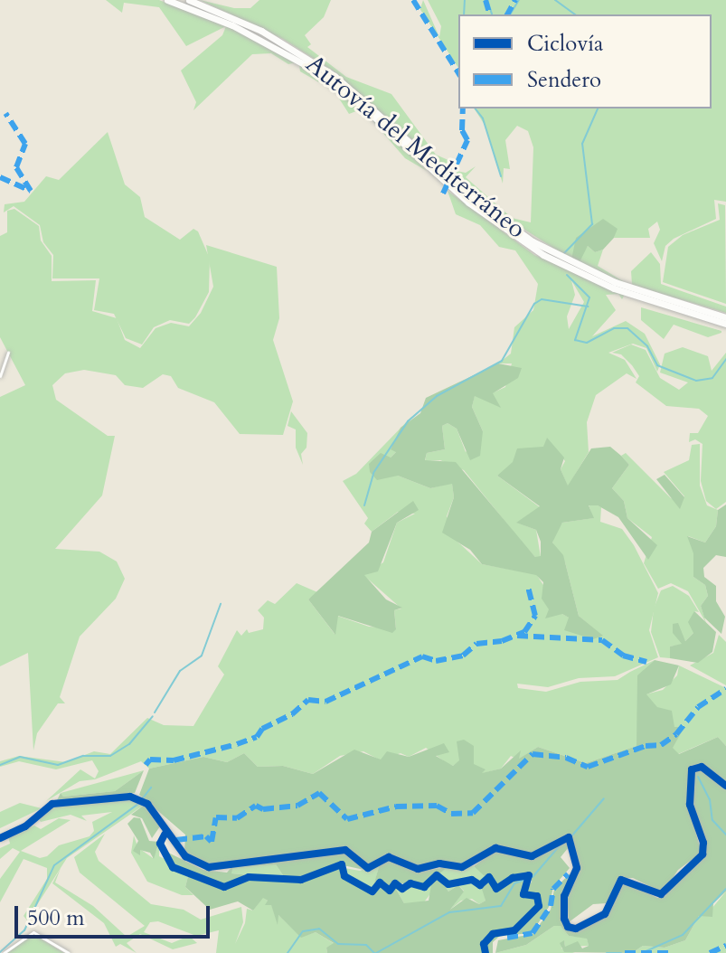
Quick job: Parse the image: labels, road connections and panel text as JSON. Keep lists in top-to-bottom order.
{
  "streets": {
    "highway": ["Autovía del Mediterráneo"]
  },
  "legend": ["Ciclovía", "Sendero"],
  "scale_bar": "500 m"
}
